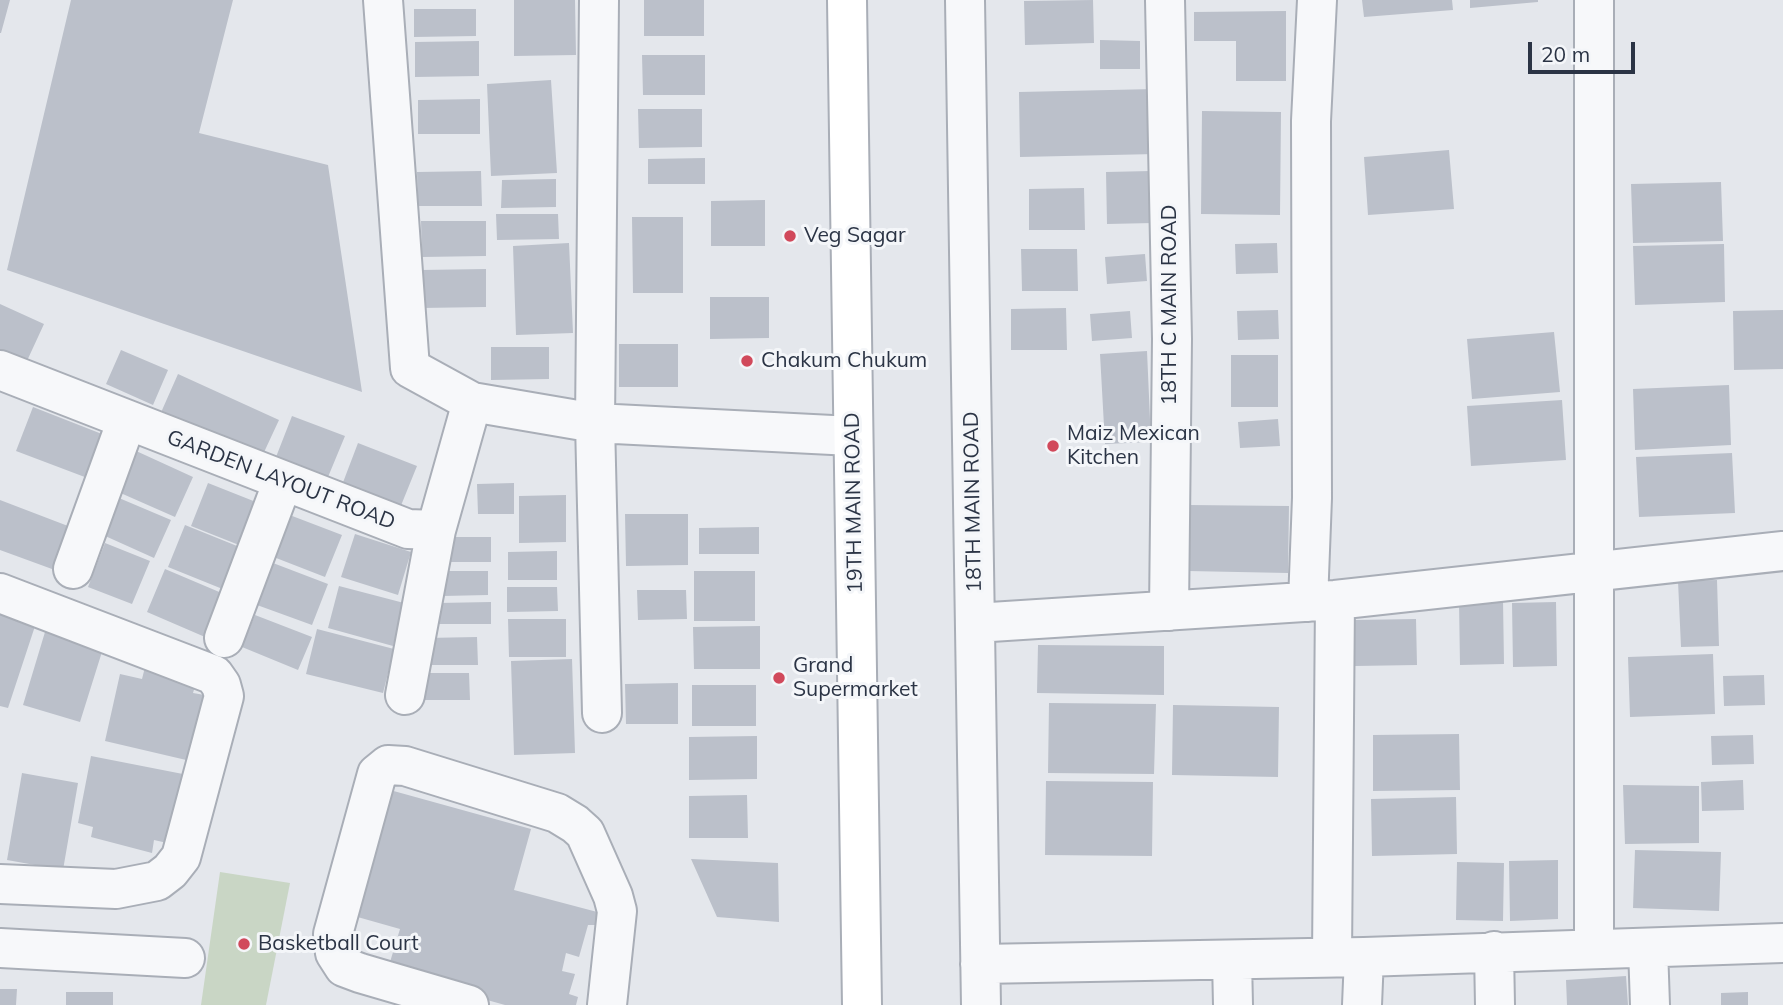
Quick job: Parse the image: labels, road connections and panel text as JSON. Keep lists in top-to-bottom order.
{
  "streets": {
    "main road": ["19TH MAIN ROAD"],
    "street": ["18TH C MAIN ROAD", "GARDEN LAYOUT ROAD", "18TH MAIN ROAD"]
  },
  "places": [
    "Veg Sagar",
    "Chakum Chukum",
    "Maiz Mexican Kitchen",
    "Grand Supermarket",
    "Basketball Court"
  ],
  "scale_bar": "20 m"
}
